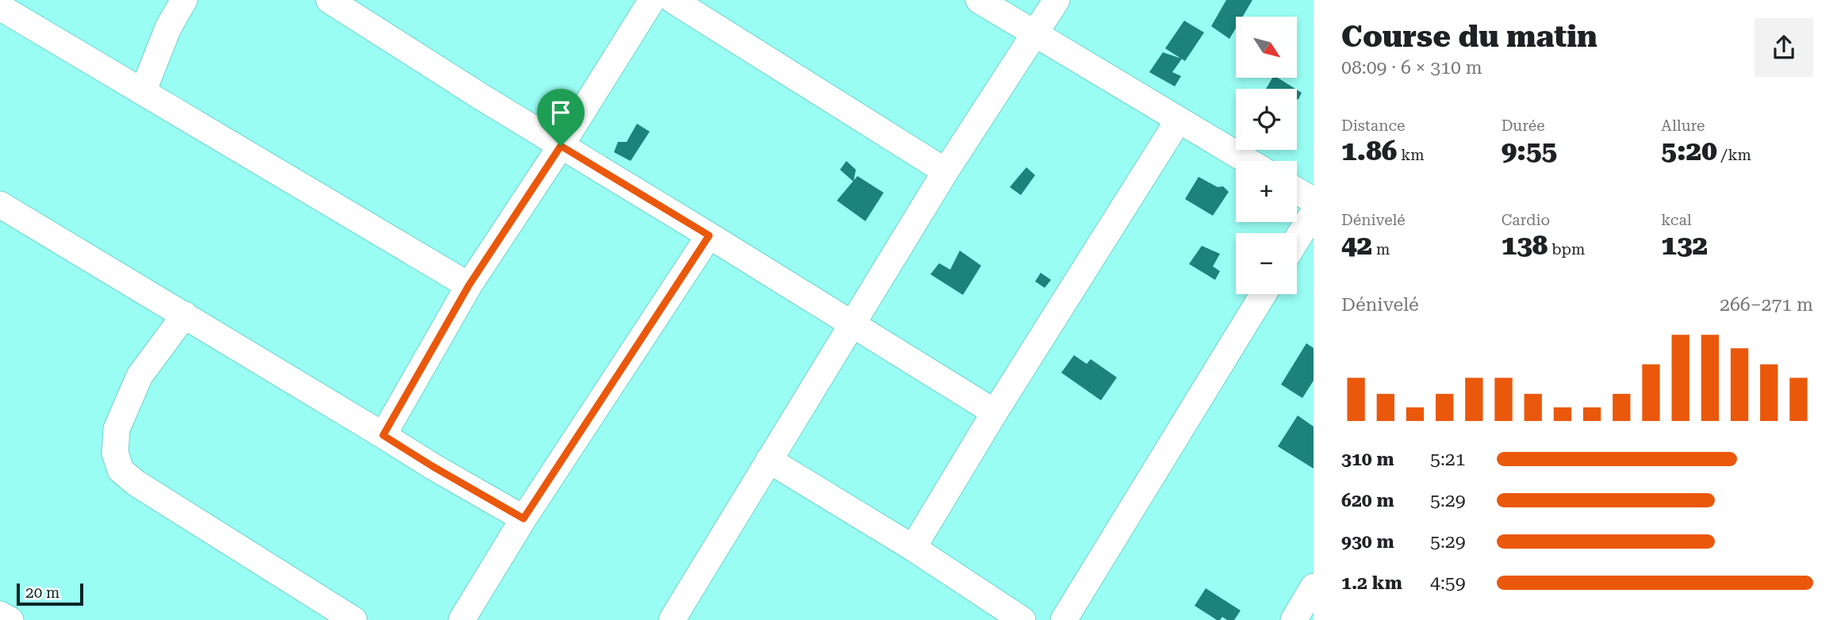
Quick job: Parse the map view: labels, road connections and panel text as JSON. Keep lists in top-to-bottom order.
{
  "scale_bar": "20 m",
  "north": "bottom right",
  "page": {
    "heading": ["Course du matin", "08:09 · 6 × 310 m"],
    "map_buttons": ["+", "−"],
    "stats": [
      ["Distance", "1.86 km"],
      ["Durée", "9:55"],
      ["Allure", "5:20 /km"],
      ["Dénivelé", "42 m"],
      ["Cardio", "138 bpm"],
      ["kcal", "132"]
    ],
    "chart": ["Dénivelé", "266–271 m"],
    "list": [
      {
        "name": "310 m",
        "note": "5:21"
      },
      {
        "name": "620 m",
        "note": "5:29"
      },
      {
        "name": "930 m",
        "note": "5:29"
      },
      {
        "name": "1.2 km",
        "note": "4:59"
      }
    ],
    "scale": "20 m"
  }
}
